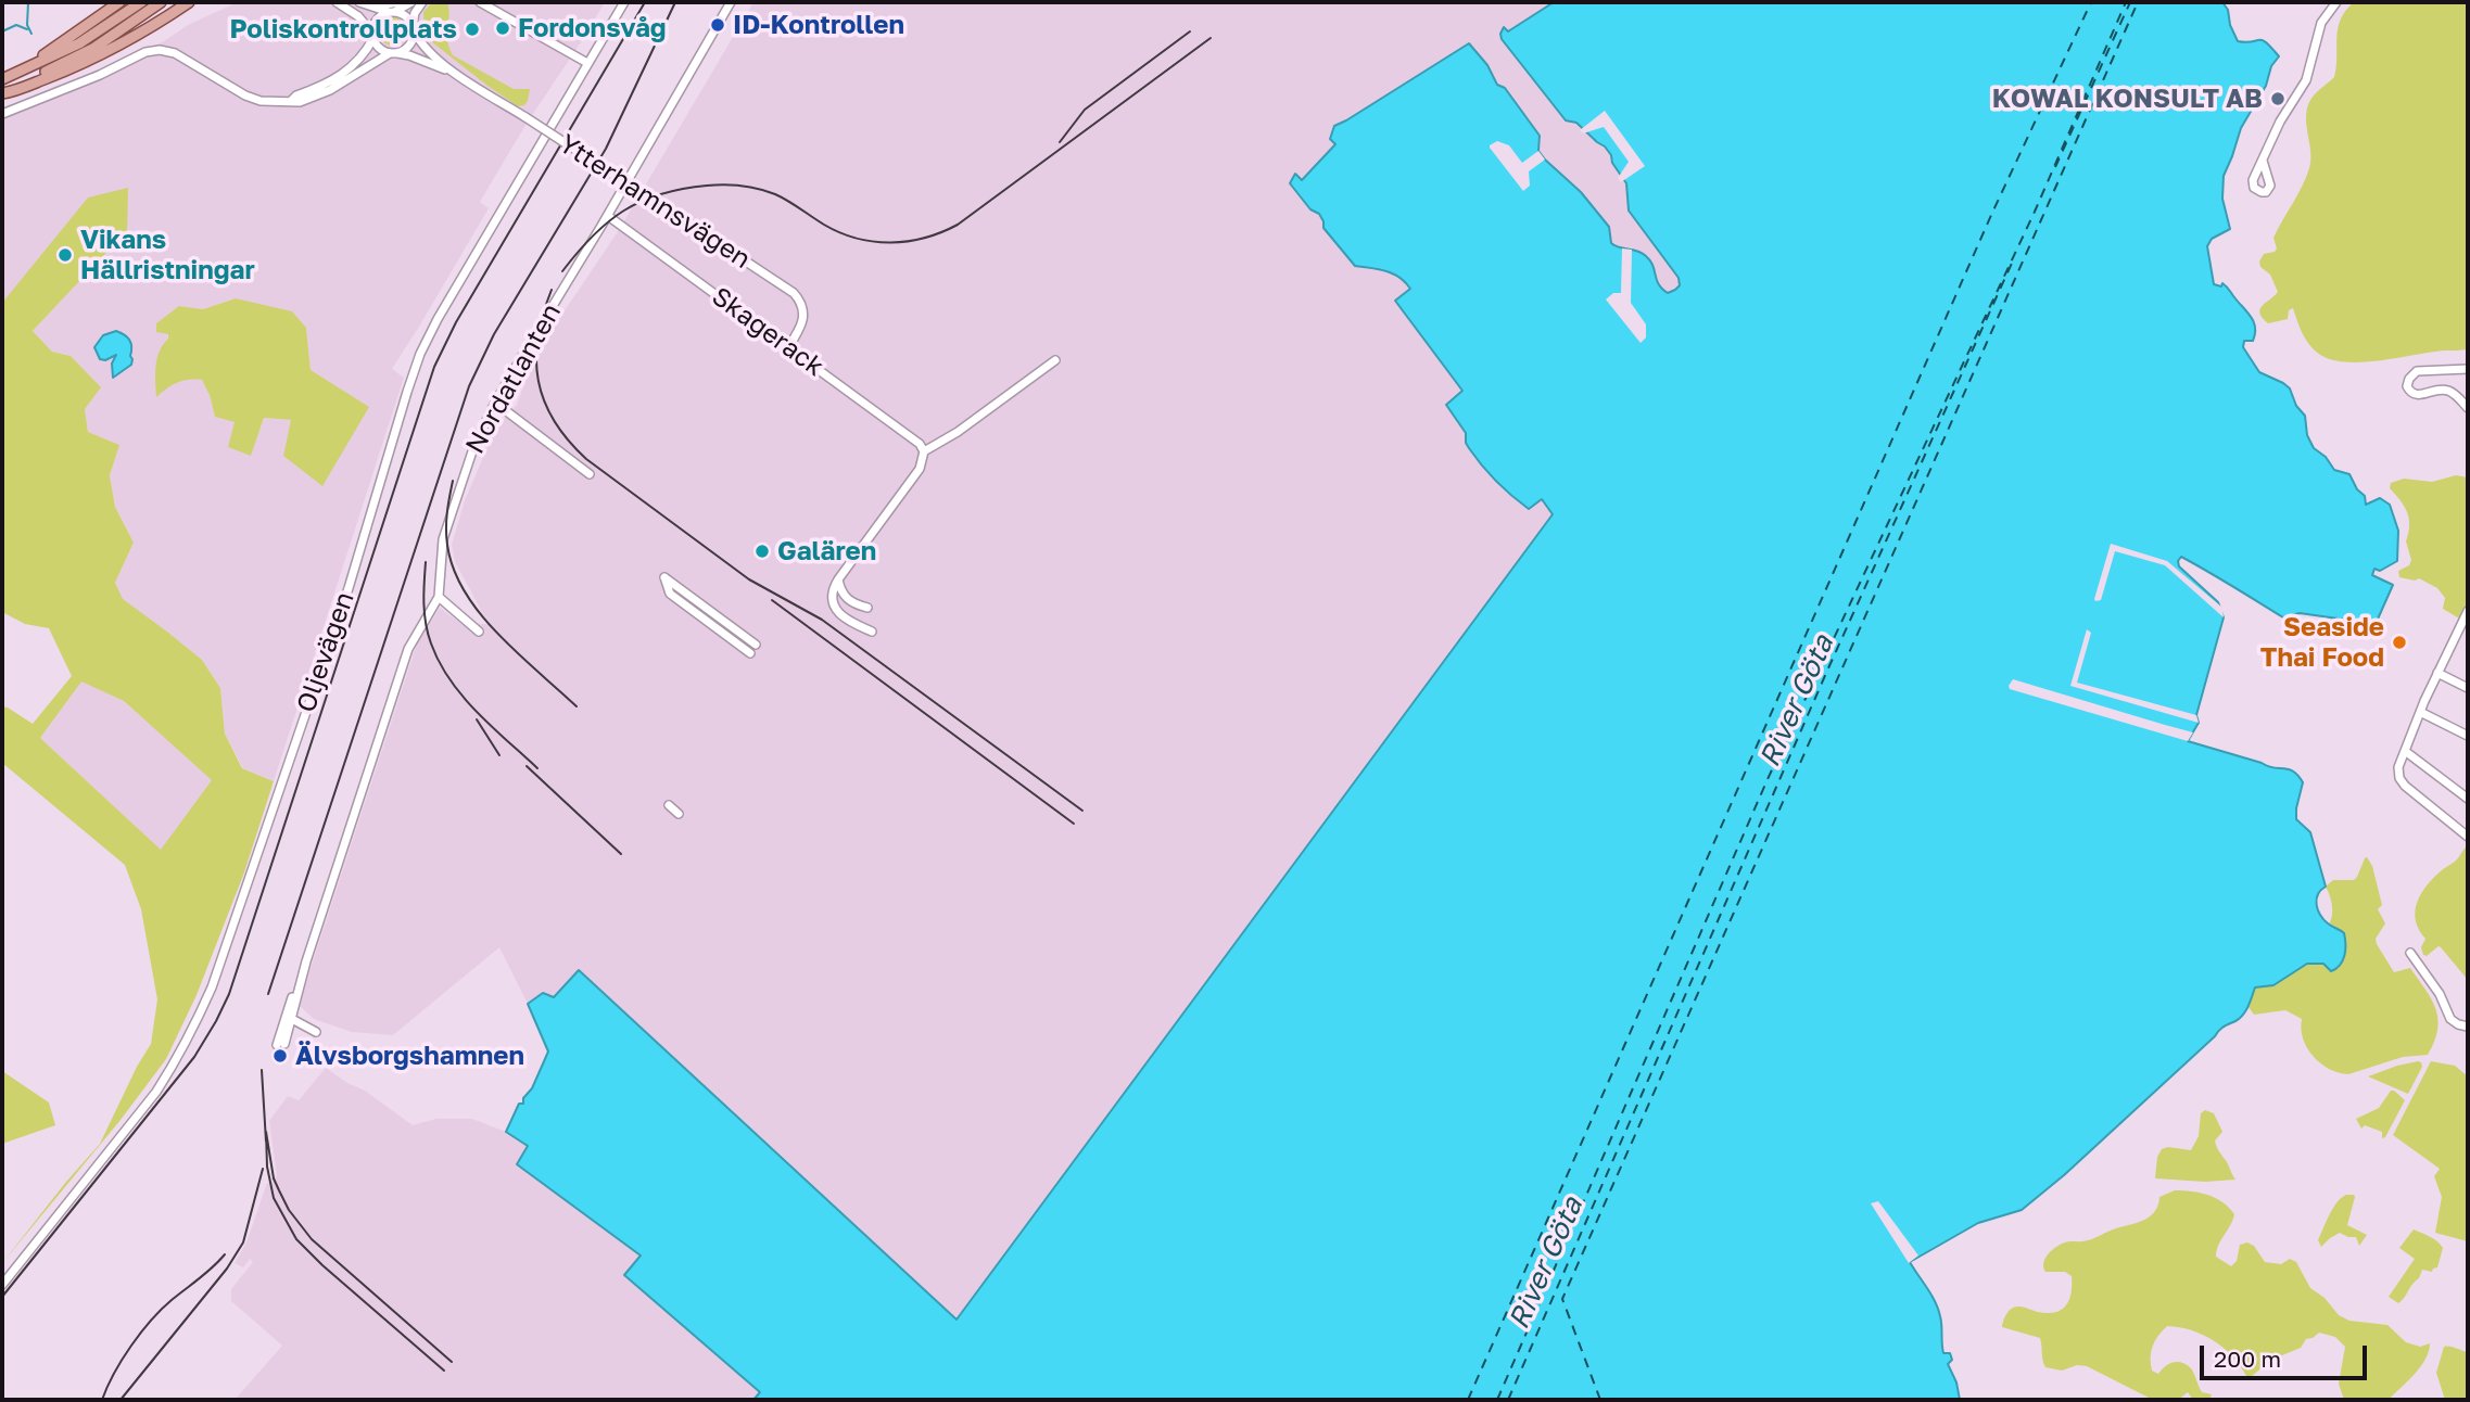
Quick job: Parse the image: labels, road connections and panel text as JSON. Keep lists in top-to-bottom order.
{
  "streets": {
    "street": [
      "Ytterhamnsvägen",
      "Skagerack",
      "Nordatlanten",
      "Oljevägen"
    ]
  },
  "crossings": [
    ["Ytterhamnsvägen", "Skagerack"],
    ["Skagerack", "Nordatlanten"]
  ],
  "water": ["River Göta"],
  "places": [
    "ID-Kontrollen",
    "Fordonsvåg",
    "Poliskontrollplats",
    "KOWAL KONSULT AB",
    "Vikans Hällristningar",
    "Galären",
    "Seaside Thai Food",
    "Älvsborgshamnen"
  ],
  "scale_bar": "200 m"
}
